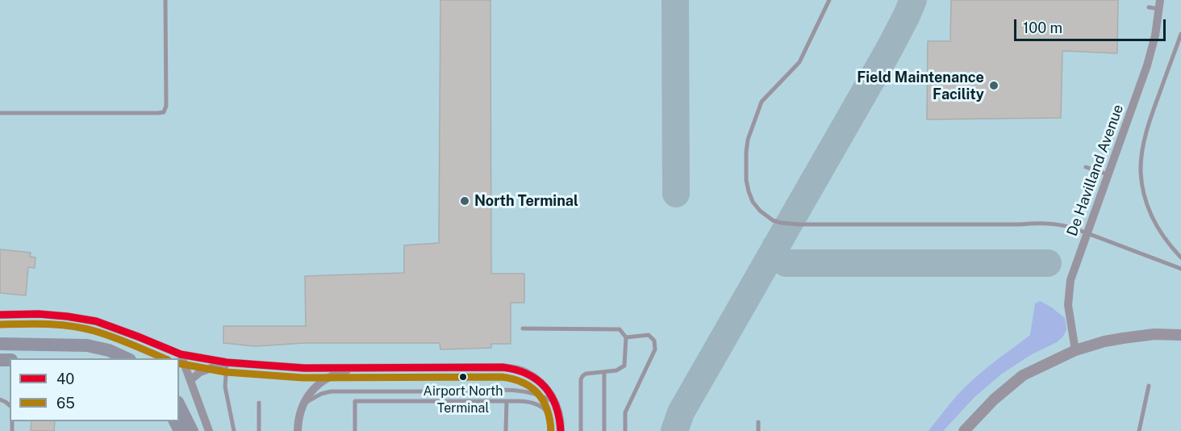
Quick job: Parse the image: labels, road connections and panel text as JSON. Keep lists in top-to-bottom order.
{
  "streets": {
    "street": ["De Havilland Avenue"]
  },
  "places": ["Field Maintenance Facility", "North Terminal", "Airport North Terminal"],
  "lines": ["transit line 40", "transit line 65"],
  "legend": ["40", "65"],
  "scale_bar": "100 m"
}
